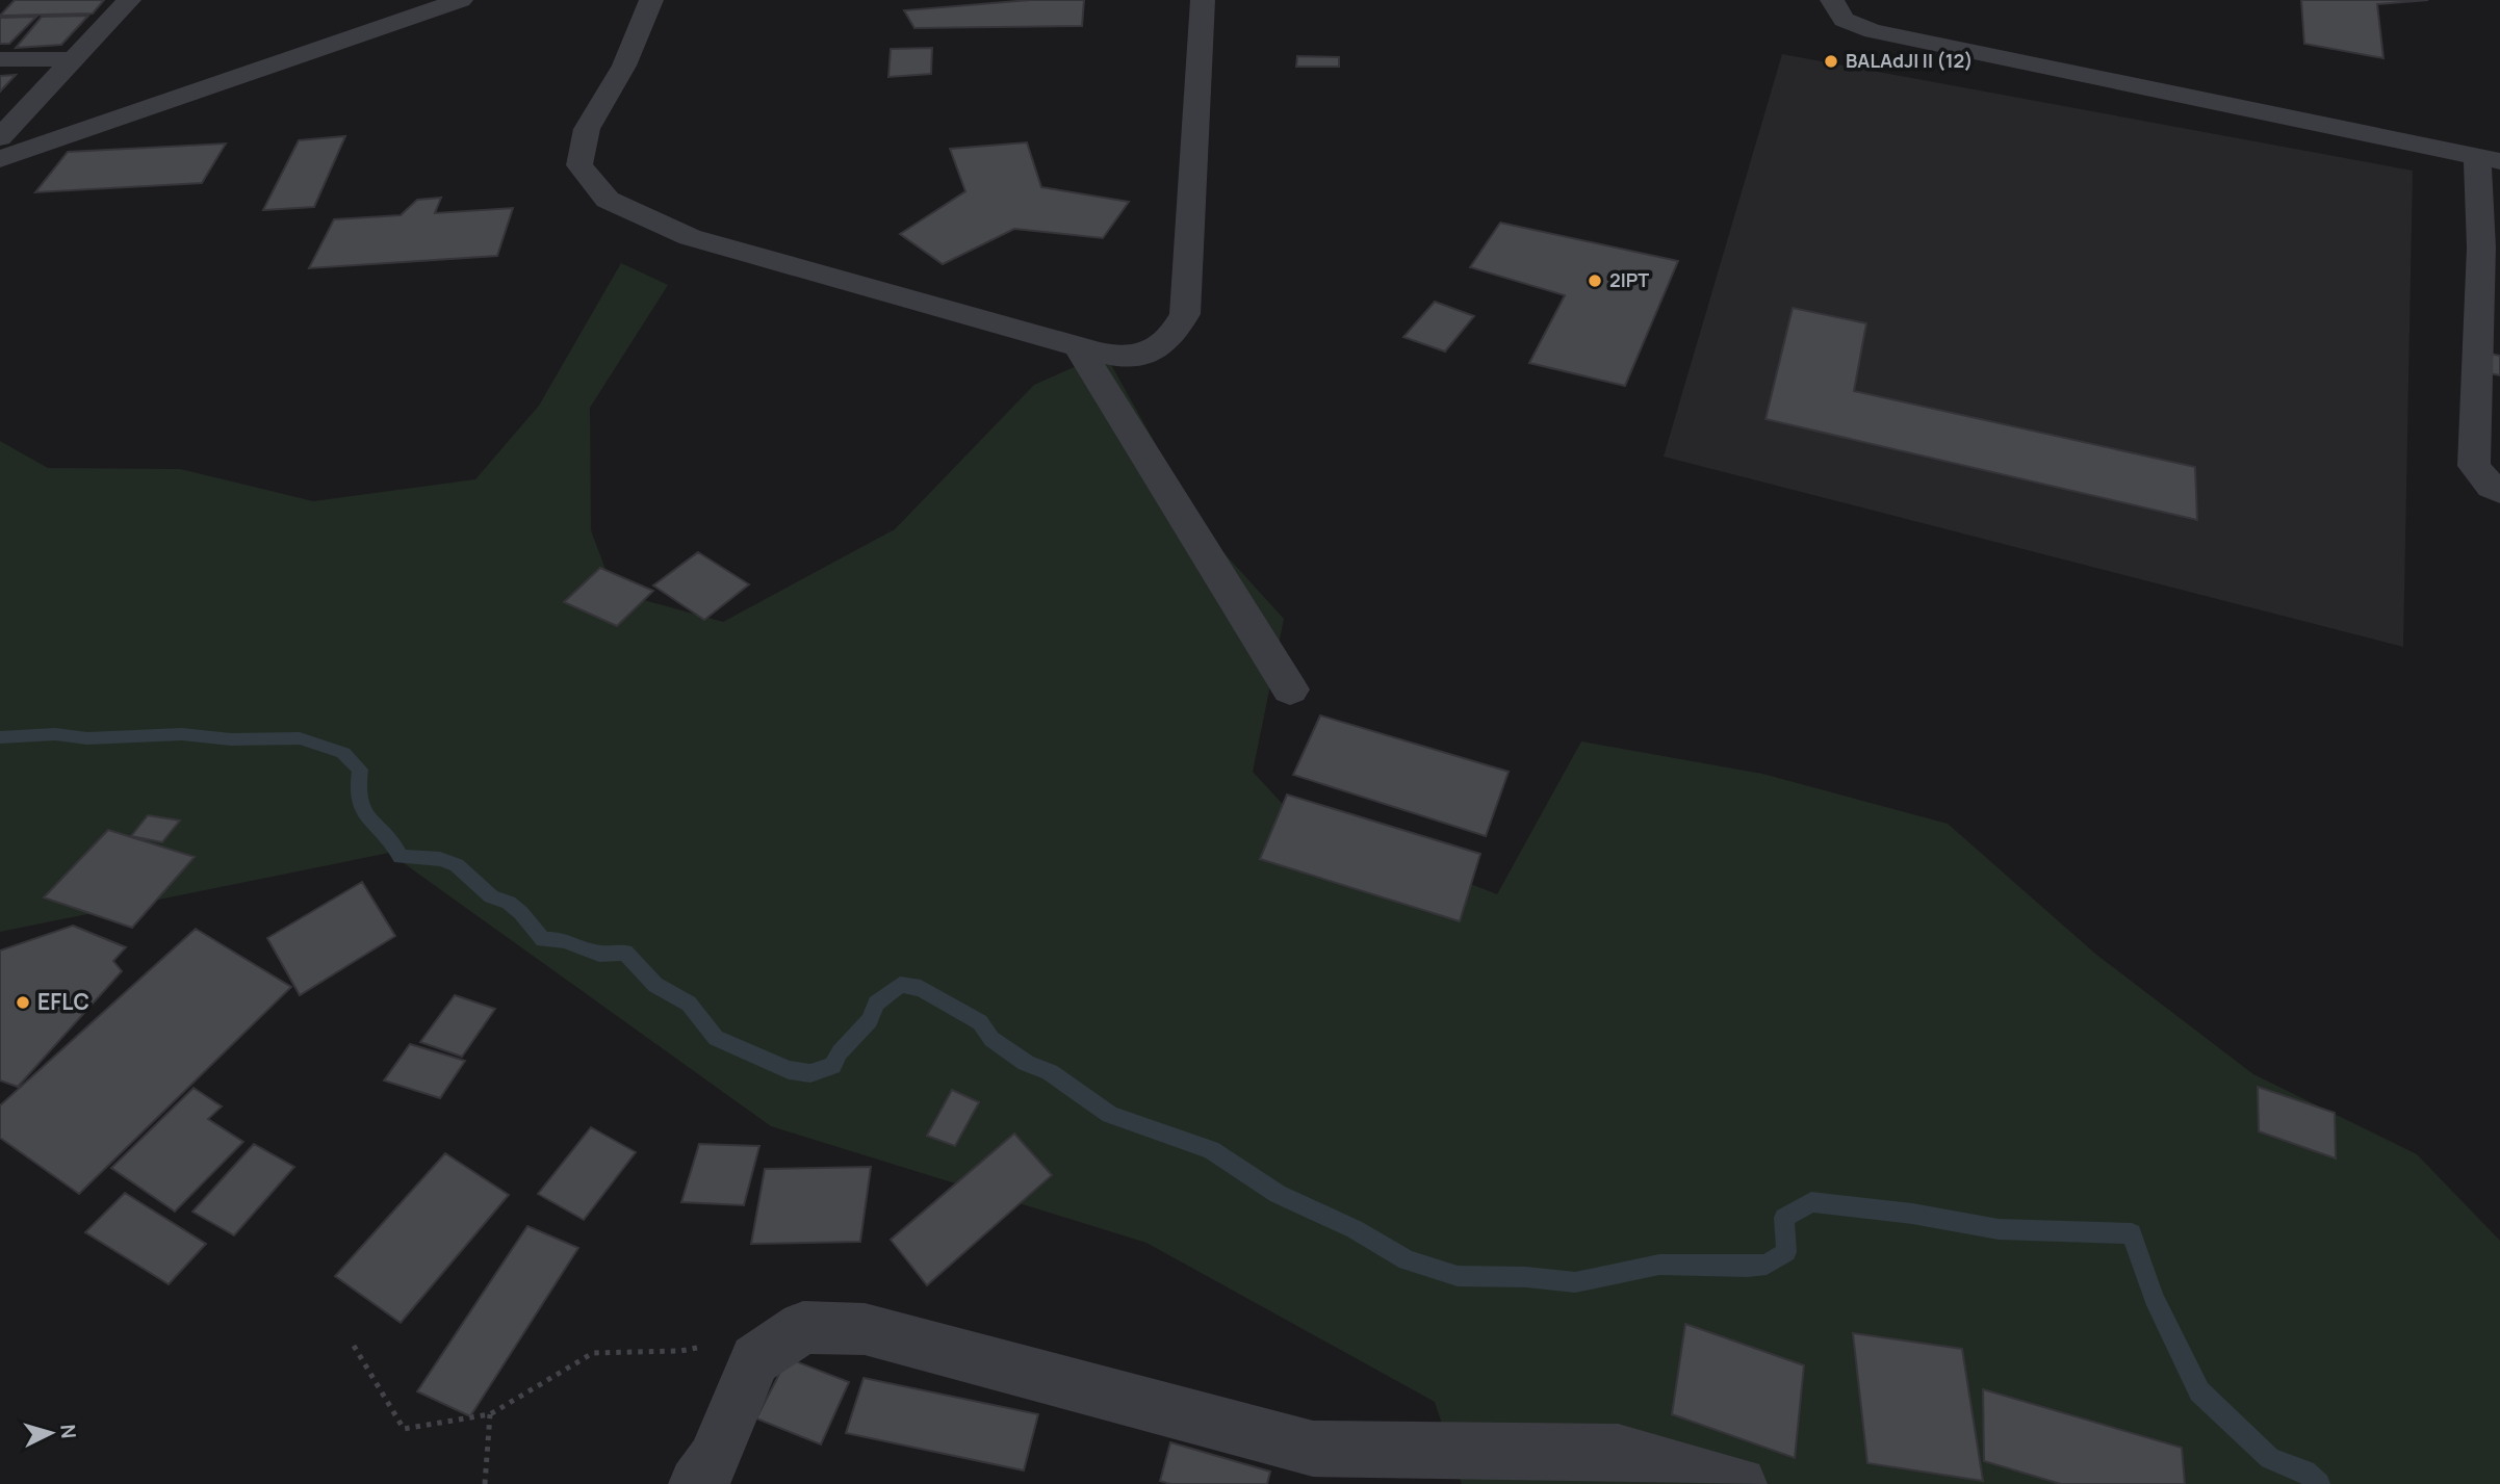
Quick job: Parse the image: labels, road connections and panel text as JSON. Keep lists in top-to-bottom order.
{
  "places": ["BALAdJI II (12)", "2IPT", "EFLC"],
  "north": "right"
}
